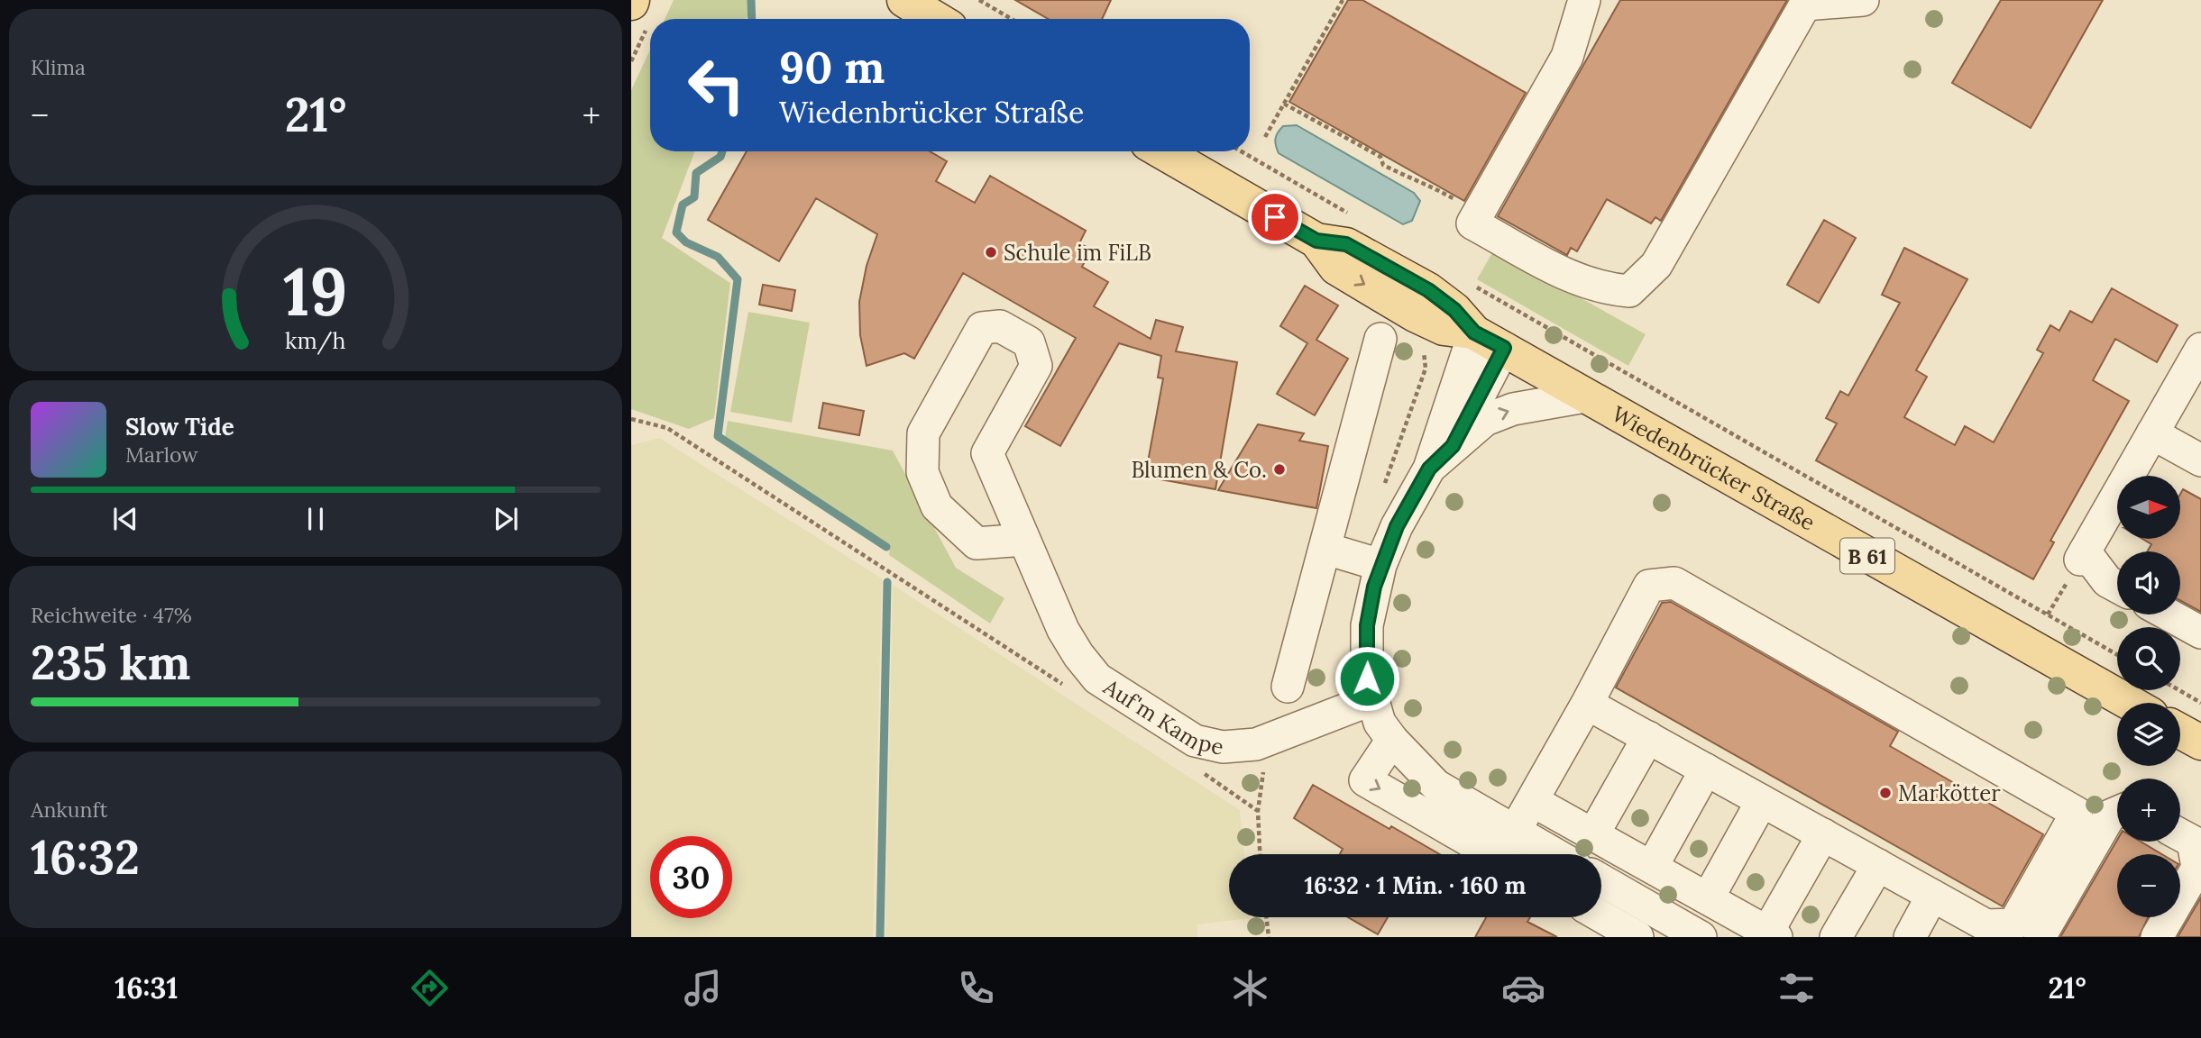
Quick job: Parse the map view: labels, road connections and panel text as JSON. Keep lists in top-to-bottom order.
{
  "streets": {
    "main road": ["Wiedenbrücker Straße", "B 61"],
    "street": ["Auf'm Kampe"]
  },
  "places": ["Schule im FiLB", "Blumen & Co.", "Markötter"],
  "north": "right",
  "page": {
    "tile": [
      "Klima",
      ["Reichweite · 47%", "235 km"],
      ["Ankunft", "16:32"]
    ],
    "turn": ["90 m", "Wiedenbrücker Straße"],
    "heat": ["−", "21°", "+"],
    "song": ["Slow Tide", "Marlow"],
    "map_buttons": ["+", "−"],
    "limit": "30",
    "trip": "16:32 · 1 Min. · 160 m",
    "tabs": ["16:31", "21°"],
    "gauge": ["19", "km/h"]
  }
}
